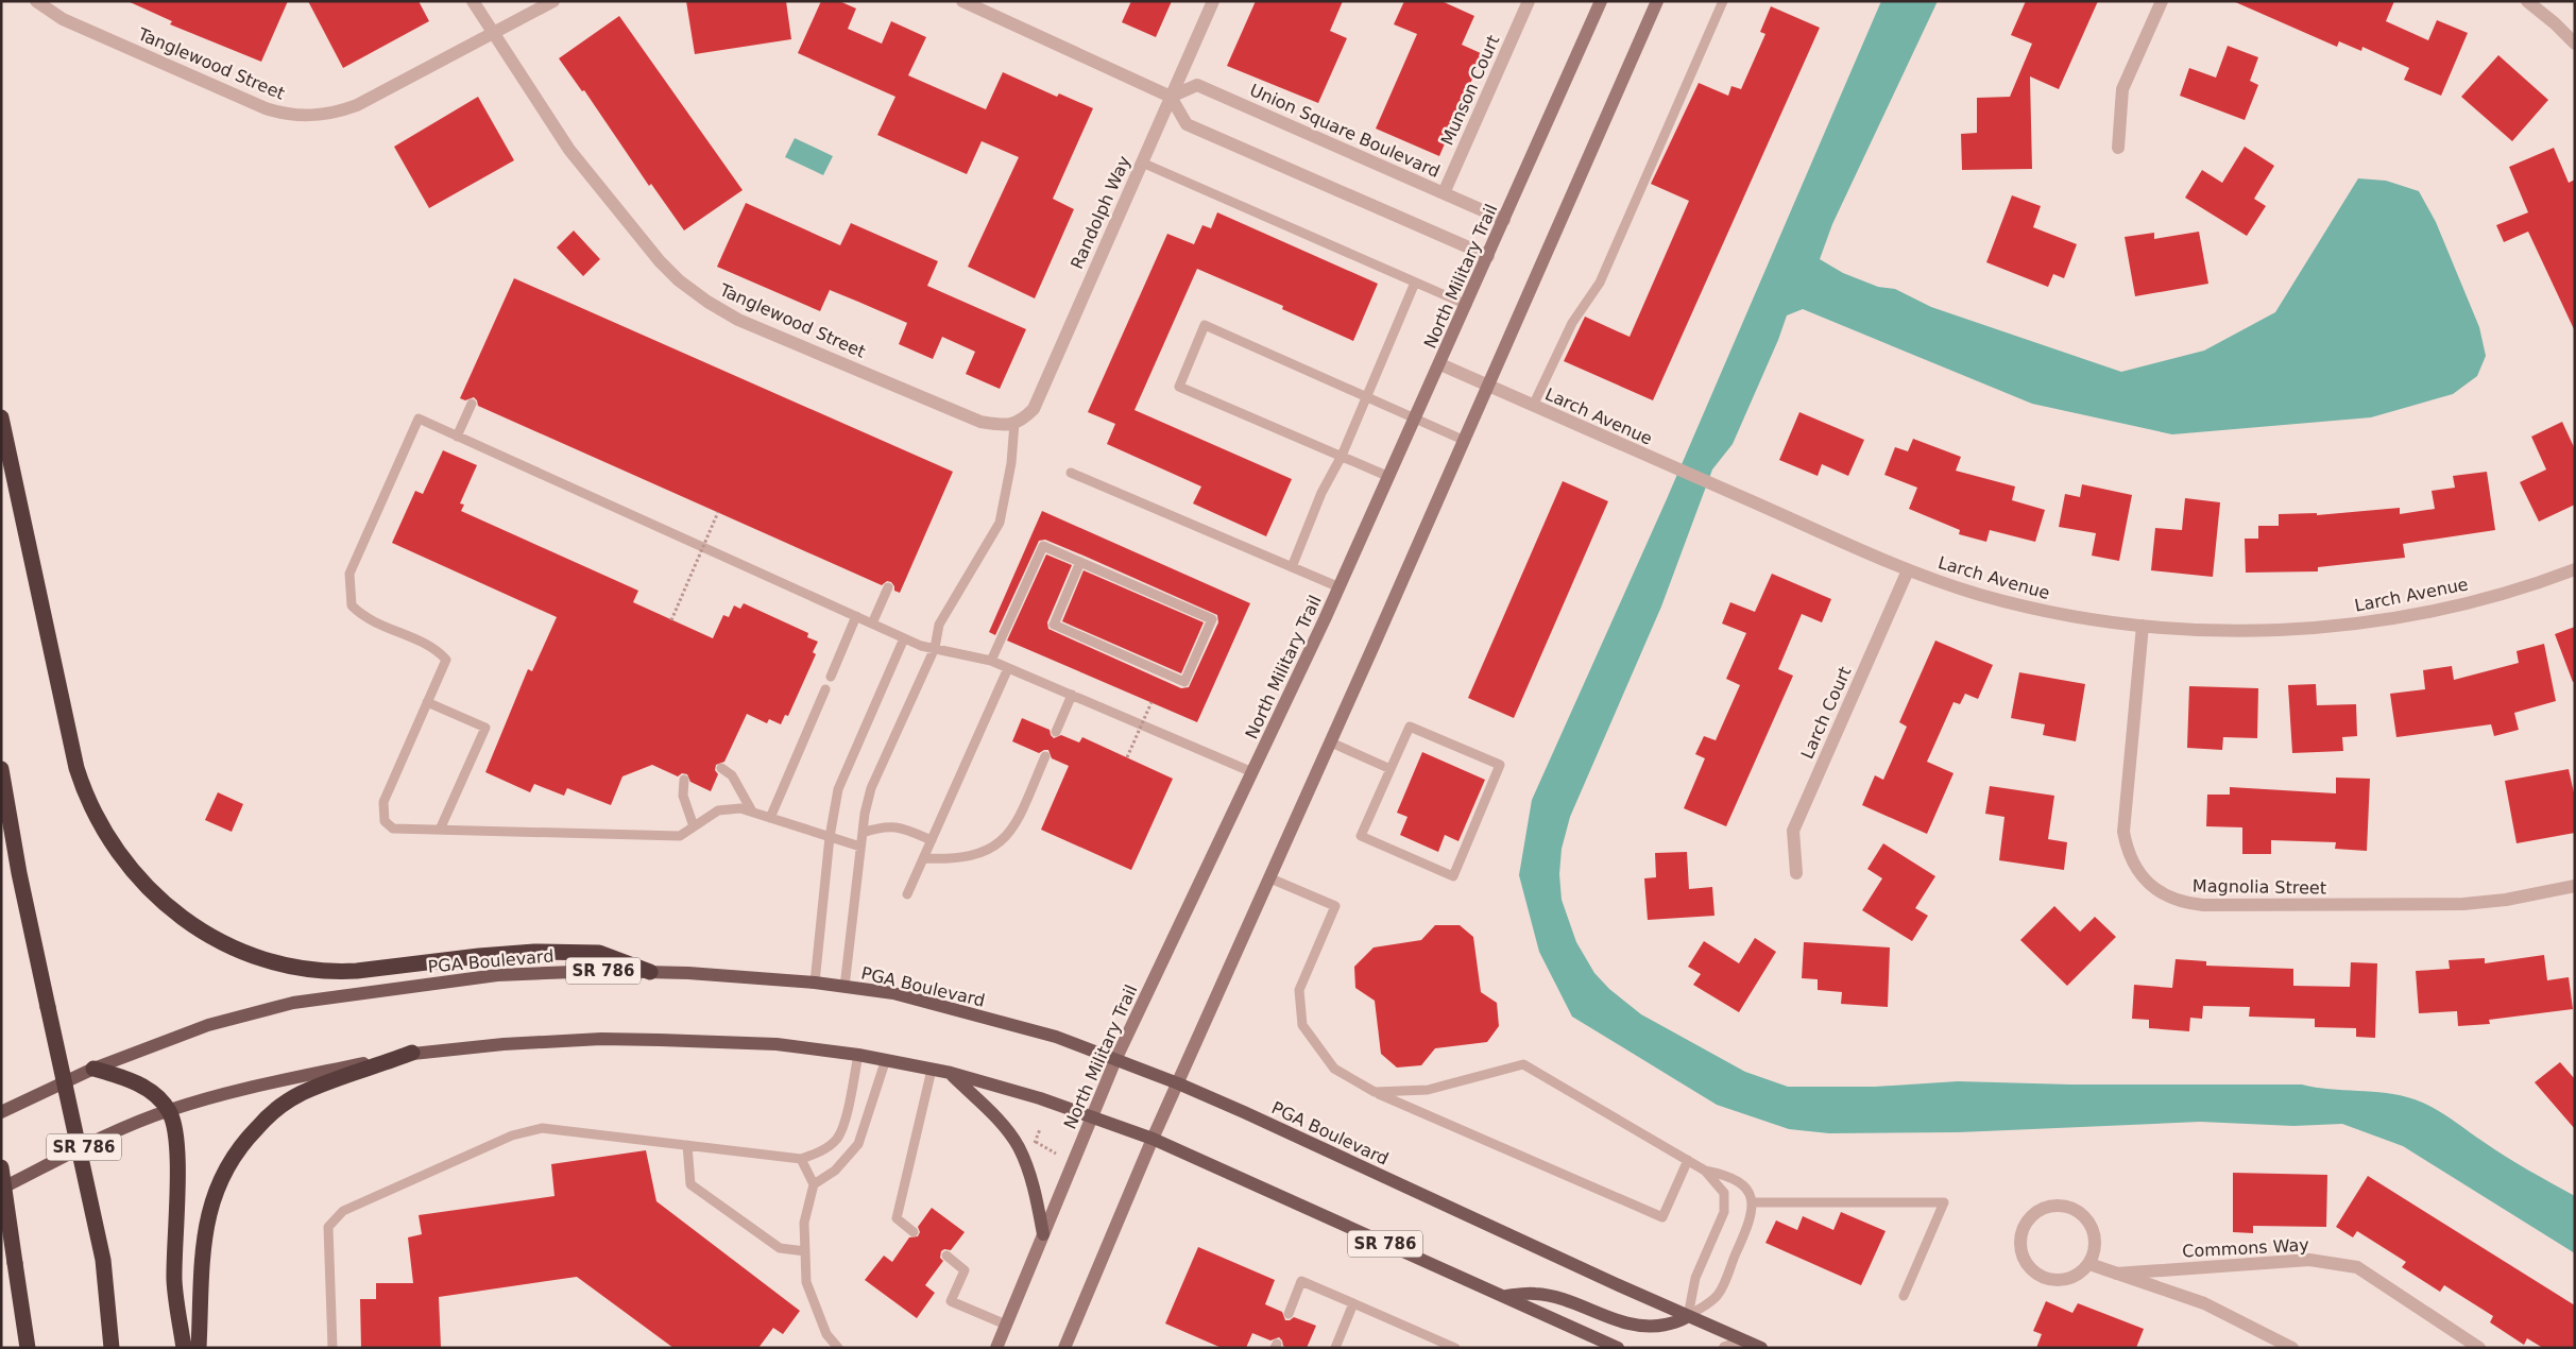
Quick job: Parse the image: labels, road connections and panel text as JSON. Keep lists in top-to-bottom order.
{
  "streets": {
    "main road": ["North Military Trail", "PGA Boulevard", "SR 786"],
    "street": [
      "Tanglewood Street",
      "Munson Court",
      "Union Square Boulevard",
      "Randolph Way",
      "Larch Avenue",
      "Larch Court",
      "Magnolia Street",
      "Commons Way"
    ]
  },
  "crossings": [
    ["Tanglewood Street", "Randolph Way"],
    ["Munson Court", "Union Square Boulevard"],
    ["Union Square Boulevard", "Randolph Way"],
    ["Union Square Boulevard", "North Military Trail"],
    ["North Military Trail", "Larch Avenue"],
    ["North Military Trail", "PGA Boulevard"],
    ["North Military Trail", "SR 786"],
    ["Larch Avenue", "Larch Court"],
    ["Larch Avenue", "Magnolia Street"]
  ]
}
